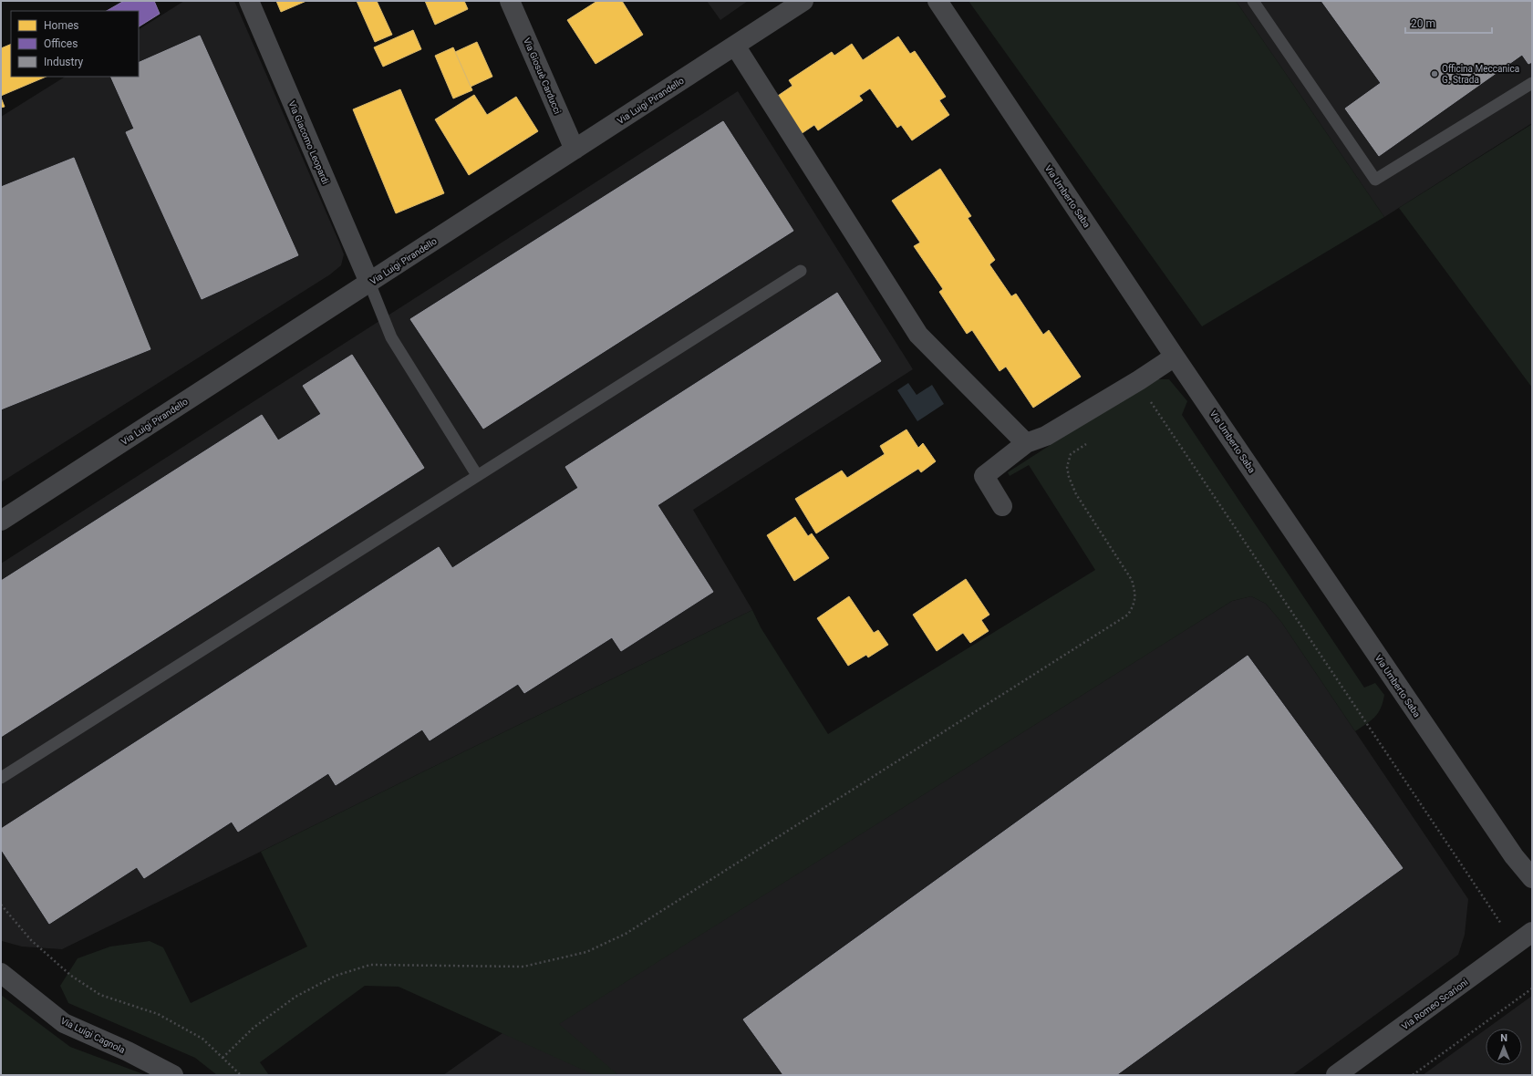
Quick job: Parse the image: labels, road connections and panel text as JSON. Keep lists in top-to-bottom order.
{
  "streets": {
    "street": [
      "Via Giosuè Carducci",
      "Via Luigi Pirandello",
      "Via Giacomo Leopardi",
      "Via Umberto Saba",
      "Via Romeo Scarioni",
      "Via Luigi Cagnola"
    ]
  },
  "crossings": [
    ["Via Giosuè Carducci", "Via Luigi Pirandello"],
    ["Via Luigi Pirandello", "Via Giacomo Leopardi"]
  ],
  "places": ["Officina Meccanica G. Strada"],
  "legend": ["Homes", "Offices", "Industry"],
  "scale_bar": "20 m",
  "north": "top"
}
